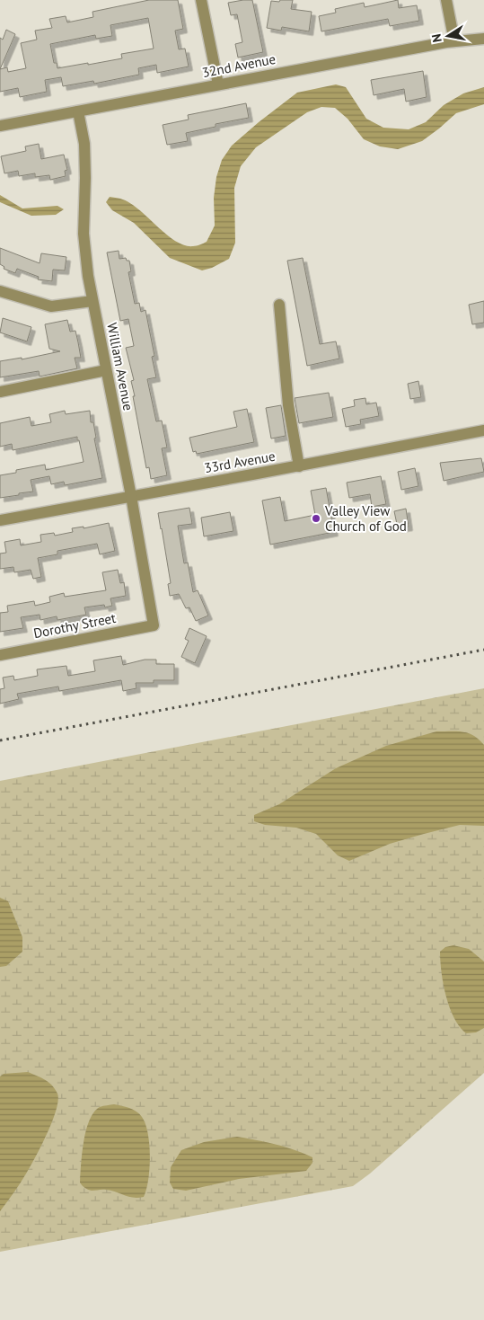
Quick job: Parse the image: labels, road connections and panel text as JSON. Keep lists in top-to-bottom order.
{
  "streets": {
    "street": [
      "32nd Avenue",
      "William Avenue",
      "33rd Avenue",
      "Dorothy Street"
    ]
  },
  "crossings": [
    ["32nd Avenue", "William Avenue"],
    ["William Avenue", "33rd Avenue"],
    ["William Avenue", "Dorothy Street"]
  ],
  "places": ["Valley View Church of God"],
  "north": "left"
}
